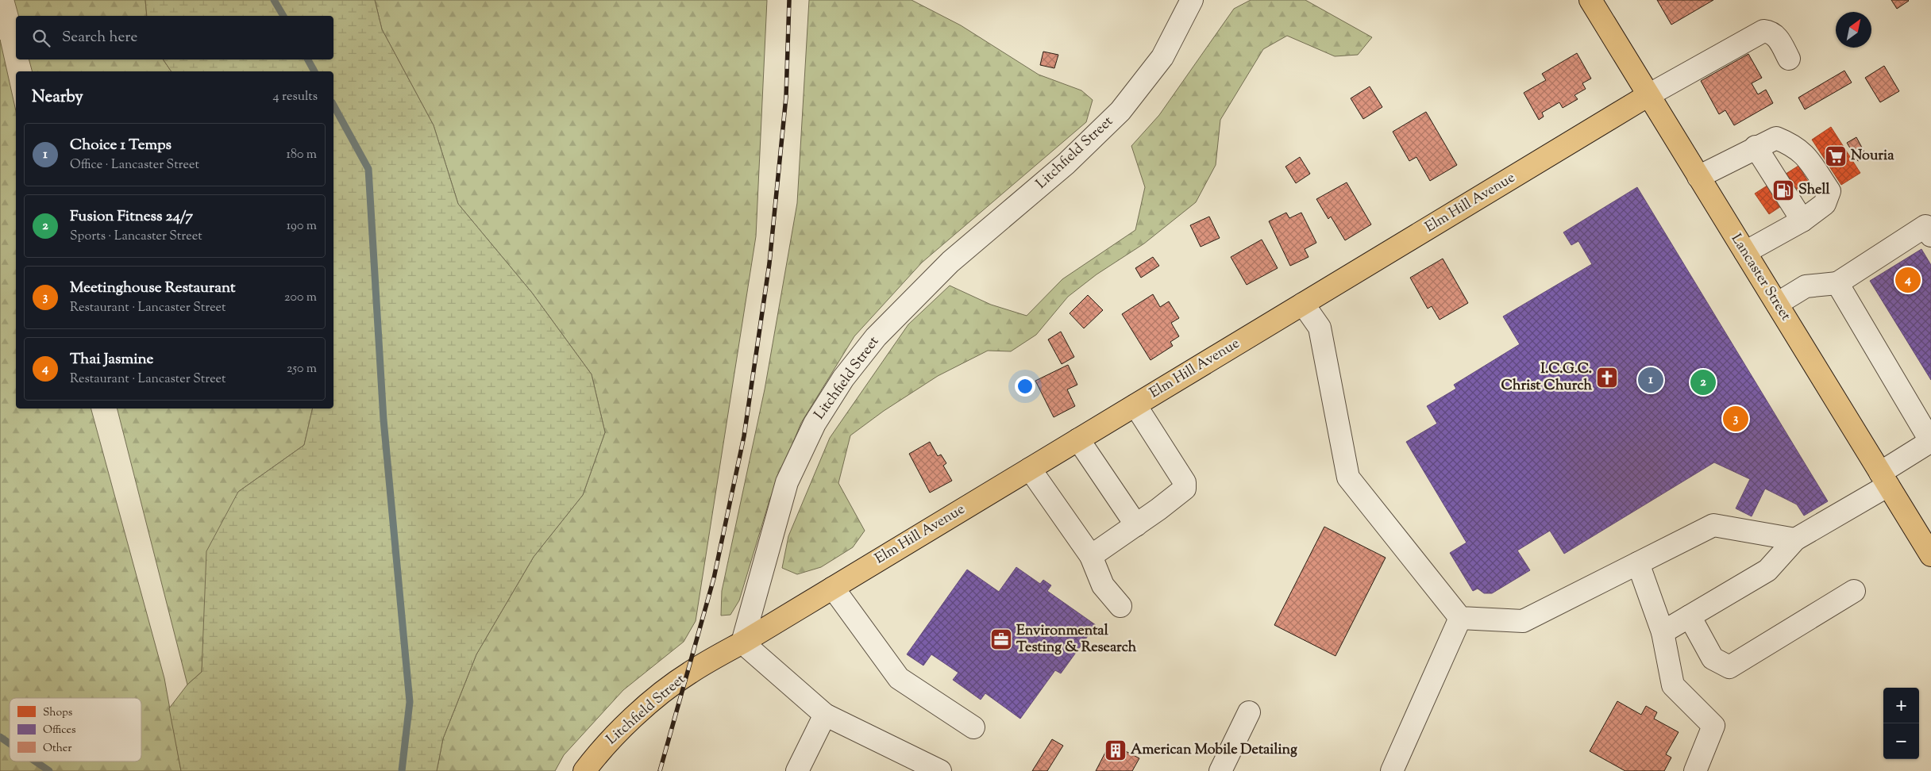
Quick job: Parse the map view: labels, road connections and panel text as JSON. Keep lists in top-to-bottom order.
{
  "streets": {
    "main road": ["Litchfield Street", "Elm Hill Avenue", "Lancaster Street"]
  },
  "crossings": [
    ["Litchfield Street", "Elm Hill Avenue"],
    ["Elm Hill Avenue", "Lancaster Street"]
  ],
  "places": {
    "supermarket": ["Nouria"],
    "fuel station": ["Shell"],
    "church": ["I.C.G.C. Christ Church"],
    "office": ["Environmental Testing & Research"],
    "building": ["American Mobile Detailing"]
  },
  "legend": ["Shops", "Offices", "Other"],
  "north": "top right",
  "page": {
    "search": "Search here",
    "heading": ["Nearby", "4 results"],
    "list": [
      {
        "mark": "1",
        "name": "Choice 1 Temps",
        "note": "Office · Lancaster Street",
        "value": "180 m"
      },
      {
        "mark": "2",
        "name": "Fusion Fitness 24/7",
        "note": "Sports · Lancaster Street",
        "value": "190 m"
      },
      {
        "mark": "3",
        "name": "Meetinghouse Restaurant",
        "note": "Restaurant · Lancaster Street",
        "value": "200 m"
      },
      {
        "mark": "4",
        "name": "Thai Jasmine",
        "note": "Restaurant · Lancaster Street",
        "value": "250 m"
      }
    ],
    "pins": [
      "4",
      "1",
      "2",
      "3"
    ],
    "map_buttons": ["+", "−"]
  }
}
